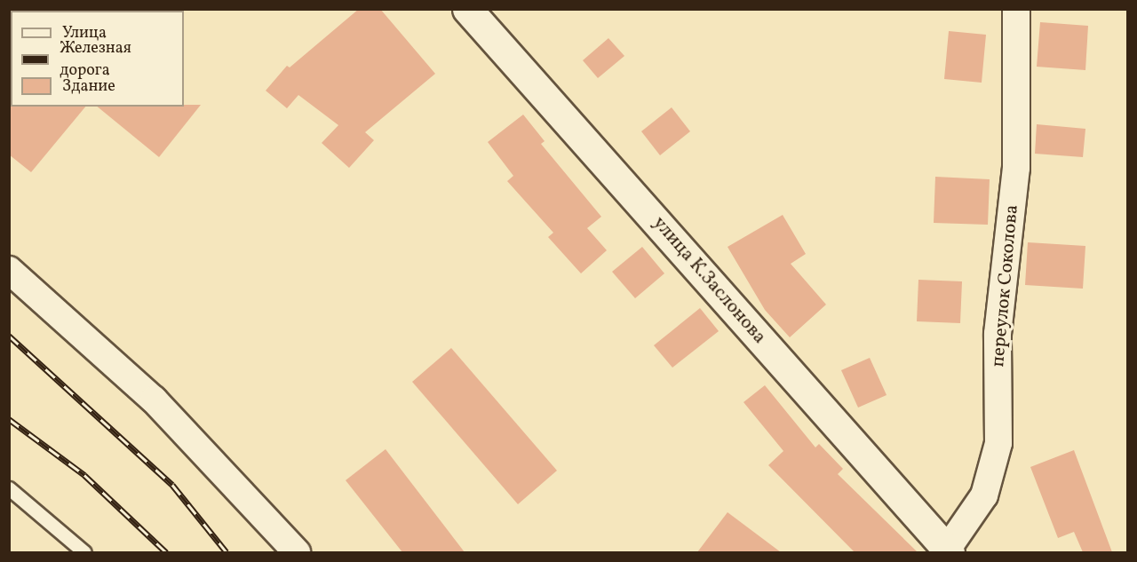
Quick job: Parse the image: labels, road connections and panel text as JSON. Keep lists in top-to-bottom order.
{
  "streets": {
    "street": ["улица К.Заслонова", "переулок Соколова"]
  },
  "crossings": [
    ["улица К.Заслонова", "переулок Соколова"]
  ],
  "legend": ["Улица", "Железная дорога", "Здание"]
}
